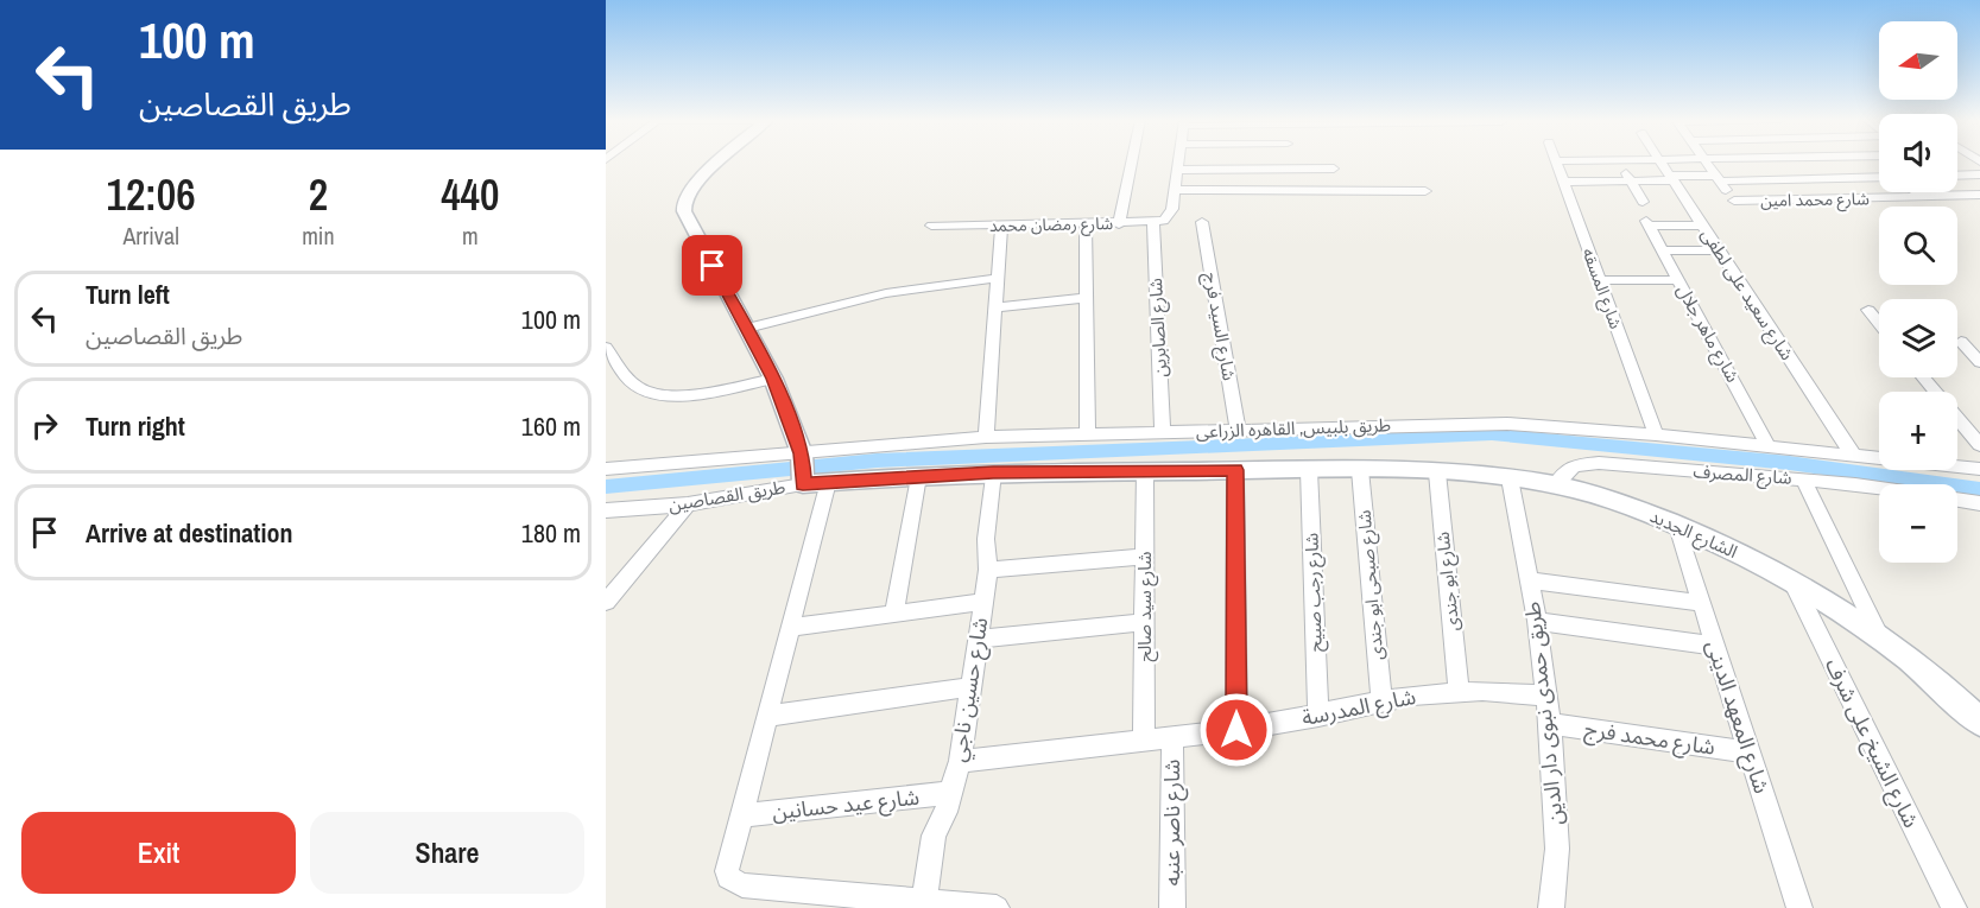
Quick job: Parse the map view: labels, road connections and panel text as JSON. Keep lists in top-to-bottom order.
{
  "streets": {
    "street": [
      "شارع محمد امين",
      "شارع رمضان محمد",
      "شارع المسقه",
      "شارع سعيد على لطفى",
      "شارع السيد فرج",
      "شارع الصابرين",
      "شارع ماهر جلال",
      "طريق بلبيس, القاهره الزراعى",
      "شارع المصرف",
      "طريق القصاصين",
      "الشارع الجديد",
      "شارع ابو جندى",
      "شارع صبحى ابو جندى",
      "شارع رجب صبيح",
      "شارع سيد صالح",
      "شارع حسين ناجي",
      "شارع المدرسة",
      "طريق حمدى نبوى دار الدين",
      "شارع المعهد الدينى",
      "شارع محمد فرج",
      "شارع الشيخ على شرف",
      "شارع عيد حسانين",
      "شارع ناصر عنبه"
    ]
  },
  "crossings": [
    ["شارع رمضان محمد", "شارع الصابرين"],
    ["شارع المسقه", "طريق بلبيس, القاهره الزراعى"],
    ["شارع سعيد على لطفى", "شارع ماهر جلال"],
    ["شارع سعيد على لطفى", "طريق بلبيس, القاهره الزراعى"],
    ["شارع السيد فرج", "طريق بلبيس, القاهره الزراعى"],
    ["شارع الصابرين", "طريق بلبيس, القاهره الزراعى"],
    ["شارع ماهر جلال", "طريق بلبيس, القاهره الزراعى"],
    ["طريق بلبيس, القاهره الزراعى", "طريق القصاصين"],
    ["شارع المصرف", "الشارع الجديد"],
    ["طريق القصاصين", "الشارع الجديد"],
    ["طريق القصاصين", "شارع صبحى ابو جندى"],
    ["طريق القصاصين", "شارع رجب صبيح"],
    ["طريق القصاصين", "شارع سيد صالح"],
    ["طريق القصاصين", "شارع حسين ناجي"],
    ["الشارع الجديد", "شارع ابو جندى"],
    ["الشارع الجديد", "شارع صبحى ابو جندى"],
    ["الشارع الجديد", "طريق حمدى نبوى دار الدين"],
    ["الشارع الجديد", "شارع المعهد الدينى"],
    ["الشارع الجديد", "شارع الشيخ على شرف"],
    ["شارع ابو جندى", "شارع المدرسة"],
    ["شارع صبحى ابو جندى", "شارع المدرسة"],
    ["شارع رجب صبيح", "شارع المدرسة"],
    ["شارع سيد صالح", "شارع المدرسة"],
    ["شارع حسين ناجي", "شارع المدرسة"],
    ["شارع حسين ناجي", "شارع عيد حسانين"],
    ["شارع المدرسة", "طريق حمدى نبوى دار الدين"],
    ["شارع المدرسة", "شارع ناصر عنبه"],
    ["طريق حمدى نبوى دار الدين", "شارع محمد فرج"],
    ["شارع المعهد الدينى", "شارع محمد فرج"]
  ],
  "north": "left",
  "page": {
    "turn": ["100 m", "طريق القصاصين"],
    "map_buttons": ["+", "−"],
    "eta": [
      "12:06",
      "Arrival",
      "2",
      "min",
      "440",
      "m"
    ],
    "list": [
      {
        "name": "Turn left",
        "note": "طريق القصاصين",
        "value": "100 m"
      },
      {
        "name": "Turn right",
        "value": "160 m"
      },
      {
        "name": "Arrive at destination",
        "value": "180 m"
      }
    ],
    "buttons": ["Exit", "Share"]
  }
}
